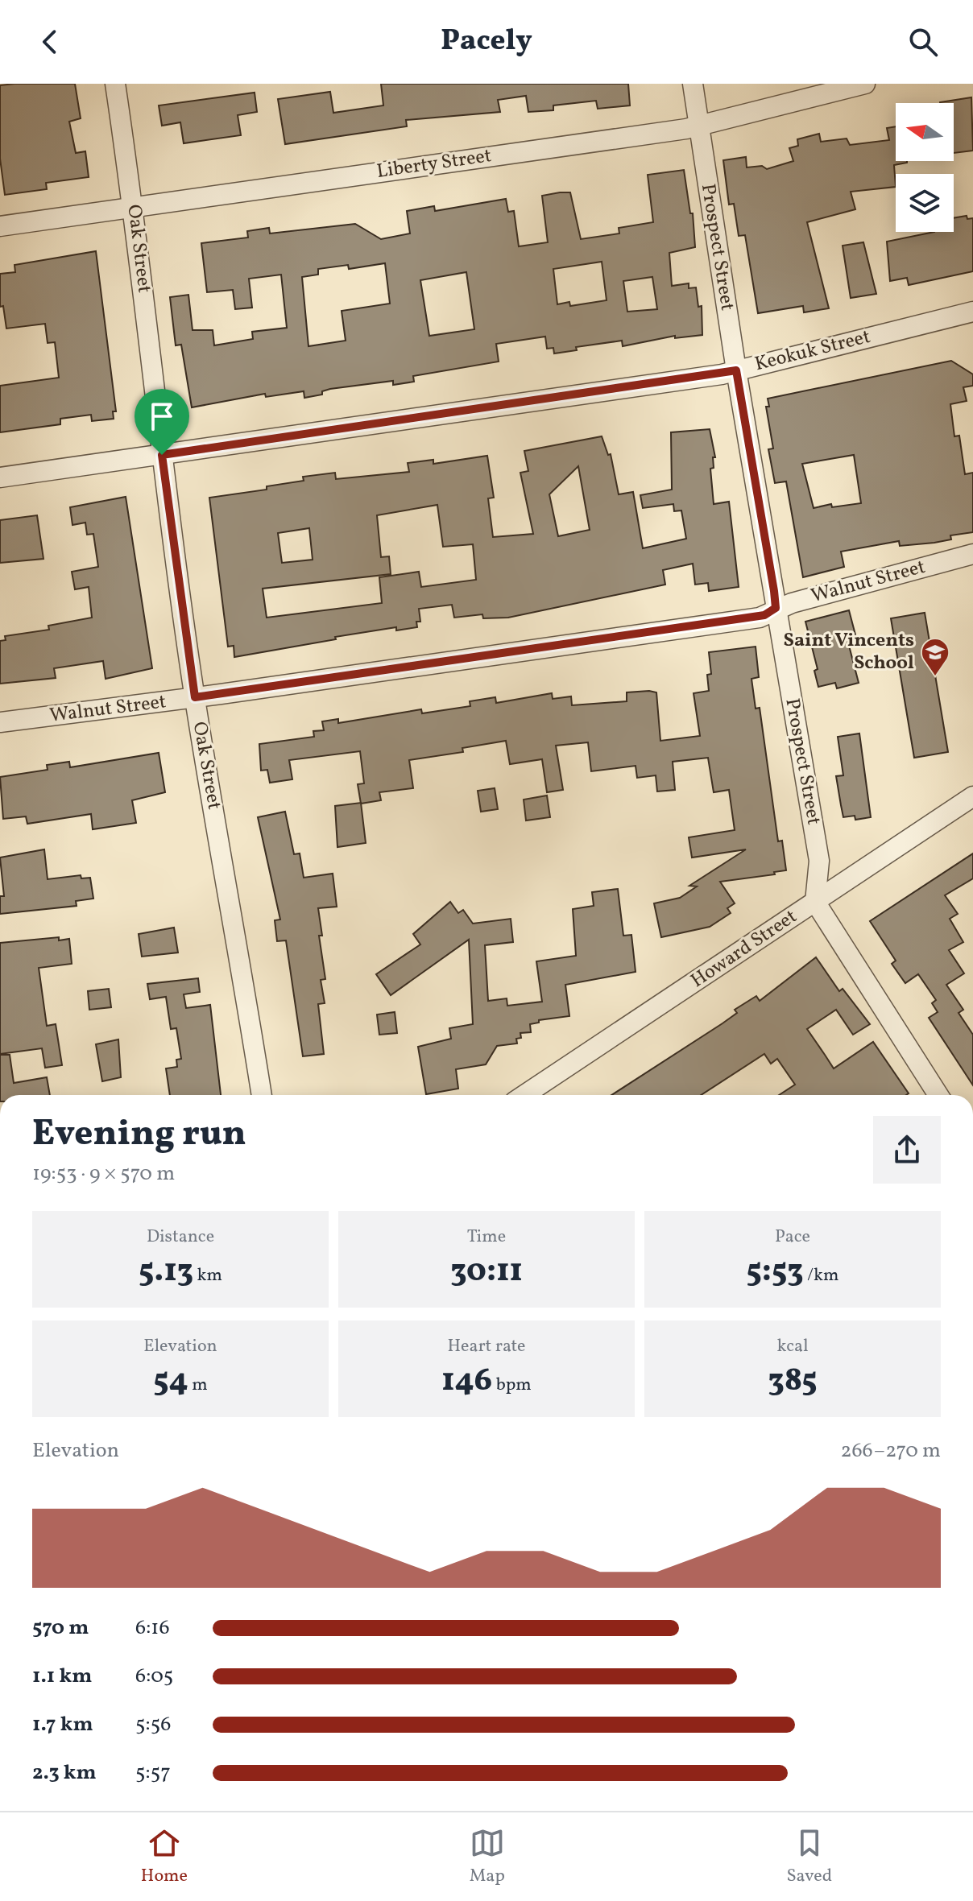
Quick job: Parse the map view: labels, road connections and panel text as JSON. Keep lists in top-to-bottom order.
{
  "streets": {
    "street": [
      "Liberty Street",
      "Prospect Street",
      "Oak Street",
      "Keokuk Street",
      "Walnut Street",
      "Howard Street"
    ]
  },
  "crossings": [
    ["Liberty Street", "Prospect Street"],
    ["Liberty Street", "Oak Street"],
    ["Prospect Street", "Keokuk Street"],
    ["Prospect Street", "Walnut Street"],
    ["Prospect Street", "Howard Street"],
    ["Oak Street", "Keokuk Street"],
    ["Oak Street", "Walnut Street"]
  ],
  "places": {
    "school or university": ["Saint Vincents School"]
  },
  "north": "left",
  "page": {
    "header": "Pacely",
    "heading": ["Evening run", "19:53 · 9 × 570 m"],
    "stats": [
      ["Distance", "5.13 km"],
      ["Time", "30:11"],
      ["Pace", "5:53 /km"],
      ["Elevation", "54 m"],
      ["Heart rate", "146 bpm"],
      ["kcal", "385"]
    ],
    "chart": ["Elevation", "266–270 m"],
    "list": [
      {
        "name": "570 m",
        "note": "6:16"
      },
      {
        "name": "1.1 km",
        "note": "6:05"
      },
      {
        "name": "1.7 km",
        "note": "5:56"
      },
      {
        "name": "2.3 km",
        "note": "5:57"
      }
    ],
    "tabs": ["Home", "Map", "Saved"]
  }
}
